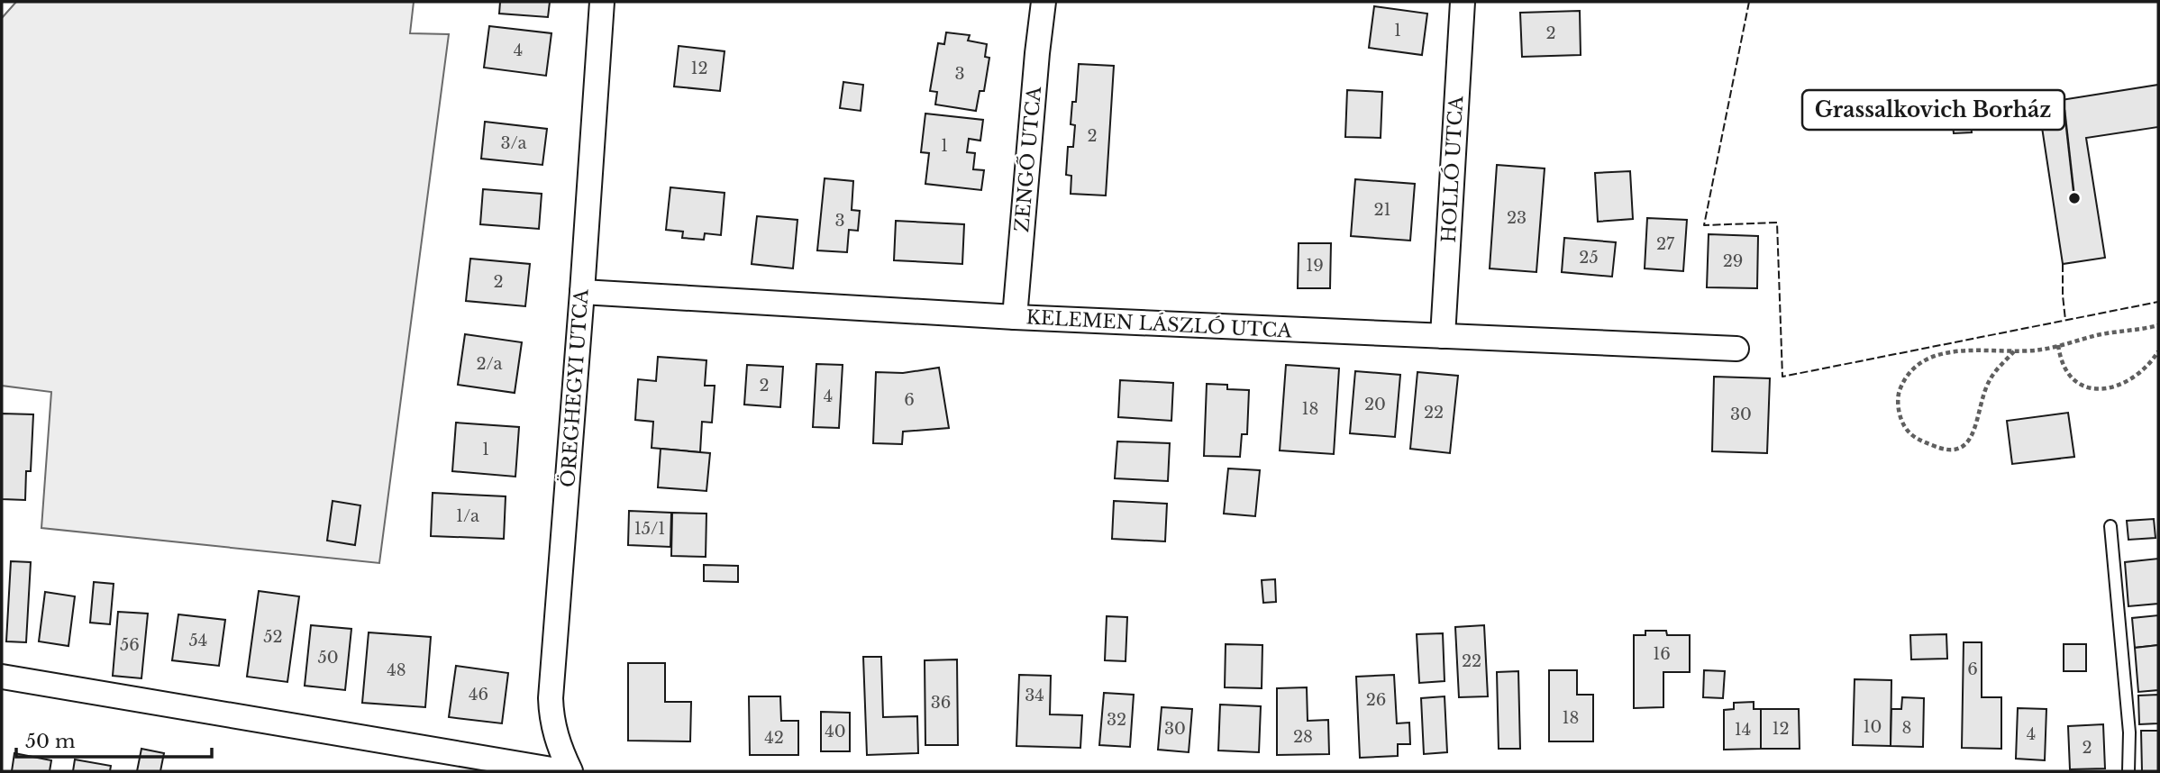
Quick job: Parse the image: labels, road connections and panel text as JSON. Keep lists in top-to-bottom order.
{
  "streets": {
    "street": [
      "ZENGŐ UTCA",
      "HOLLÓ UTCA",
      "KELEMEN LÁSZLÓ UTCA",
      "ÖREGHEGYI UTCA"
    ]
  },
  "crossings": [
    ["ZENGŐ UTCA", "KELEMEN LÁSZLÓ UTCA"],
    ["HOLLÓ UTCA", "KELEMEN LÁSZLÓ UTCA"],
    ["KELEMEN LÁSZLÓ UTCA", "ÖREGHEGYI UTCA"]
  ],
  "places": ["Grassalkovich Borház"],
  "house_numbers": [
    "1",
    "2",
    "4",
    "12",
    "3",
    "2",
    "3/a",
    "1",
    "21",
    "23",
    "3",
    "27",
    "25",
    "29",
    "19",
    "2",
    "2/a",
    "2",
    "4",
    "6",
    "20",
    "18",
    "22",
    "30",
    "1",
    "1/a",
    "15/1",
    "52",
    "54",
    "56",
    "16",
    "50",
    "22",
    "6",
    "48",
    "46",
    "34",
    "26",
    "36",
    "18",
    "32",
    "10",
    "8",
    "30",
    "12",
    "14",
    "40",
    "4",
    "28",
    "42",
    "2"
  ],
  "scale_bar": "50 m"
}
